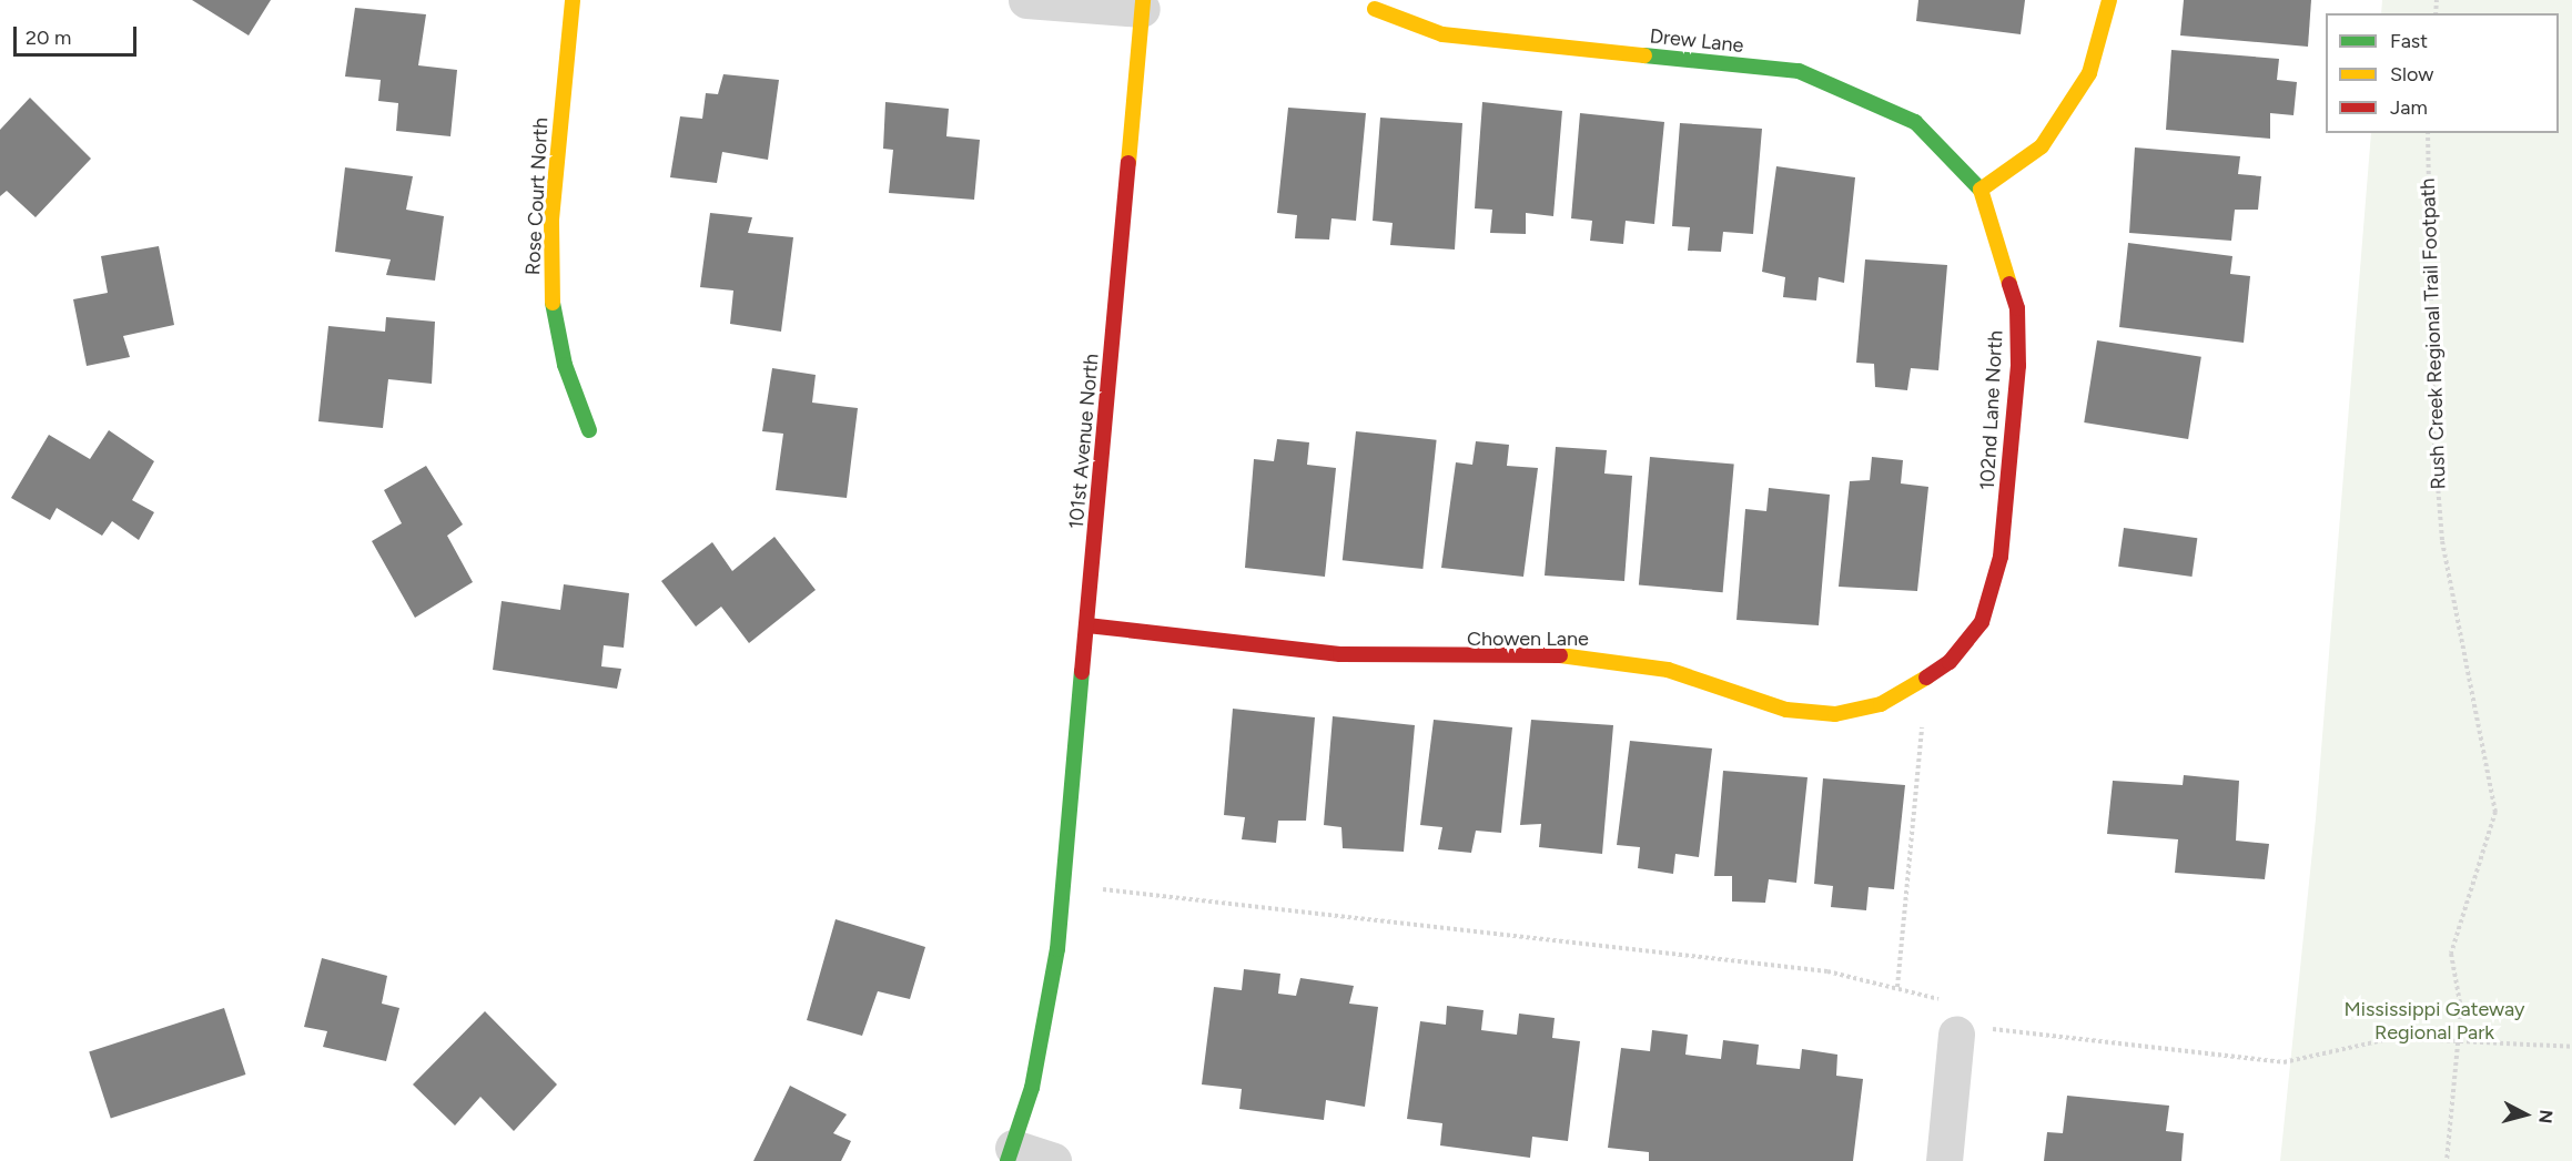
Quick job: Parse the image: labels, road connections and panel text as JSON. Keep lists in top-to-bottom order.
{
  "streets": {
    "street": [
      "Drew Lane",
      "Rose Court North",
      "102nd Lane North",
      "101st Avenue North",
      "Chowen Lane"
    ],
    "path": ["Rush Creek Regional Trail Footpath"]
  },
  "crossings": [
    ["Drew Lane", "102nd Lane North"],
    ["102nd Lane North", "Chowen Lane"],
    ["101st Avenue North", "Chowen Lane"]
  ],
  "parks": ["Mississippi Gateway Regional Park"],
  "legend": ["Fast", "Slow", "Jam"],
  "scale_bar": "20 m",
  "north": "right"
}
